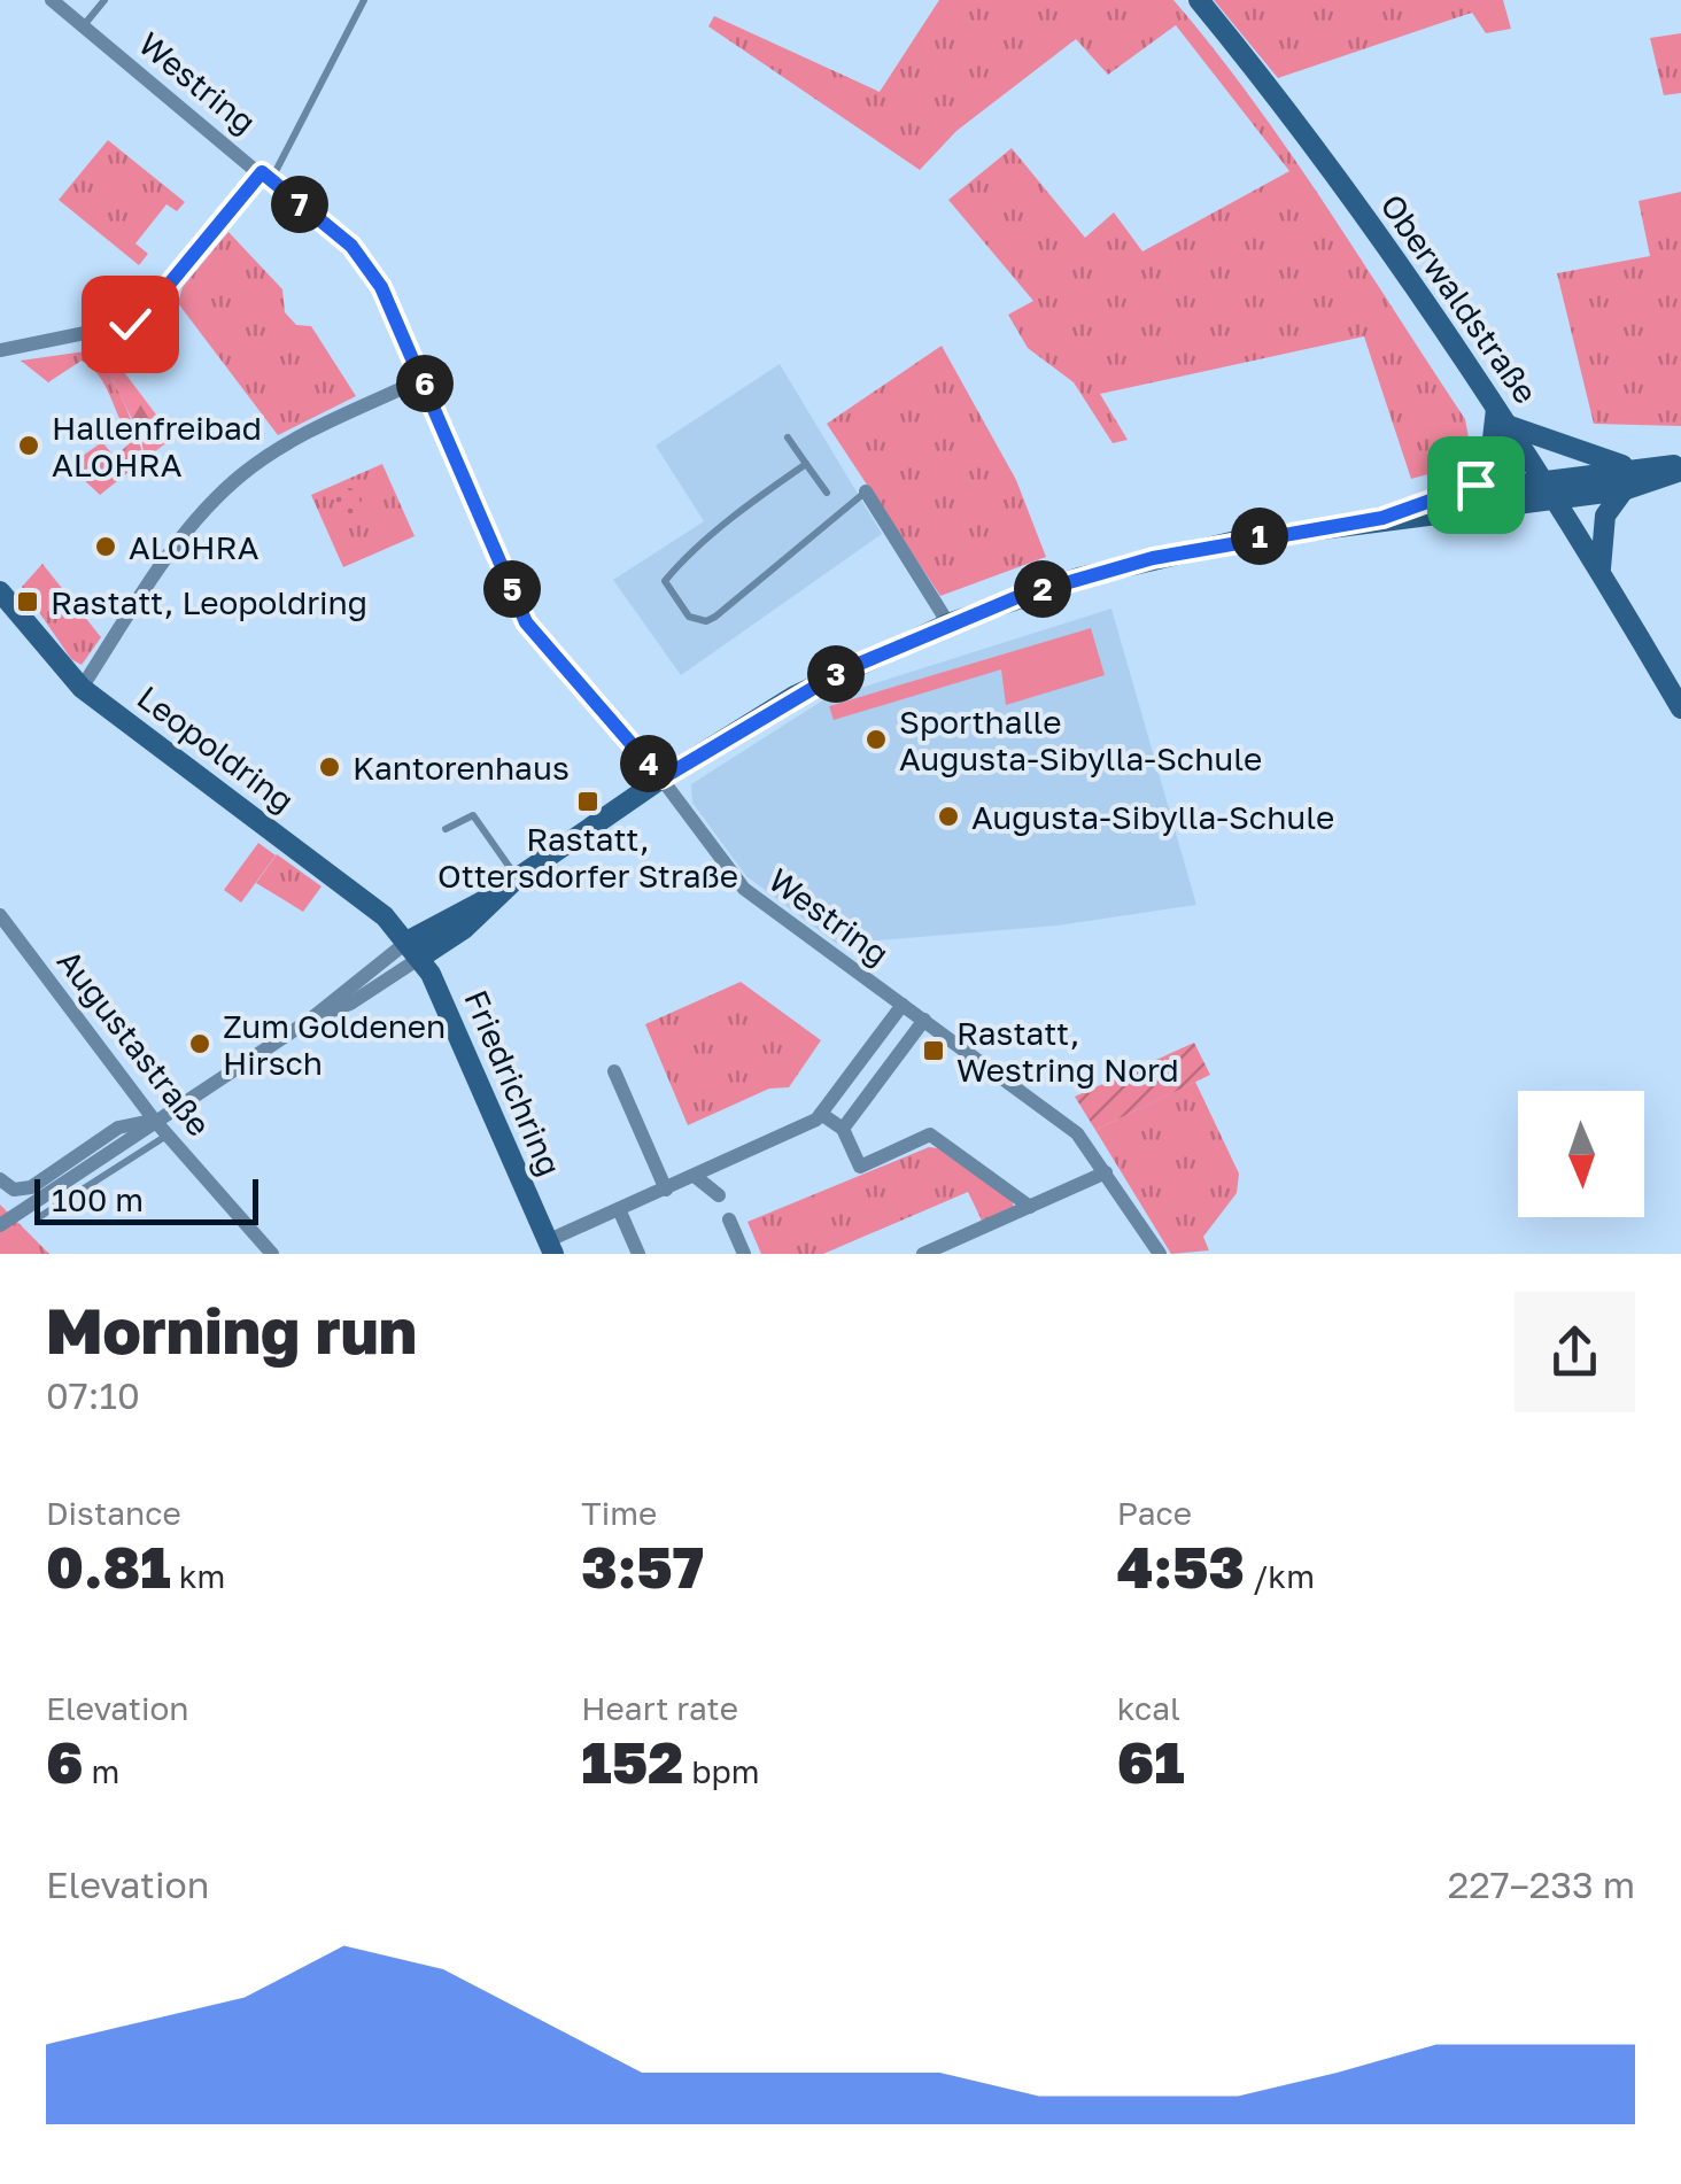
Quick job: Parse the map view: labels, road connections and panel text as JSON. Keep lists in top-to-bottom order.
{
  "streets": {
    "street": [
      "Westring",
      "Oberwaldstraße",
      "Leopoldring",
      "Augustastraße",
      "Friedrichring"
    ]
  },
  "crossings": [
    ["Leopoldring", "Friedrichring"]
  ],
  "places": {
    "other": [
      "Hallenfreibad ALOHRA",
      "ALOHRA",
      "Sporthalle Augusta-Sibylla-Schule",
      "Kantorenhaus",
      "Augusta-Sibylla-Schule",
      "Zum Goldenen Hirsch"
    ],
    "transit": ["Rastatt, Leopoldring", "Rastatt, Ottersdorfer Straße", "Rastatt, Westring Nord"]
  },
  "scale_bar": "100 m",
  "north": "bottom",
  "page": {
    "pins": [
      "7",
      "6",
      "1",
      "2",
      "5",
      "3",
      "4"
    ],
    "scale": "100 m",
    "heading": ["Morning run", "07:10"],
    "stats": [
      ["Distance", "0.81 km"],
      ["Time", "3:57"],
      ["Pace", "4:53 /km"],
      ["Elevation", "6 m"],
      ["Heart rate", "152 bpm"],
      ["kcal", "61"]
    ],
    "chart": ["Elevation", "227–233 m"]
  }
}
